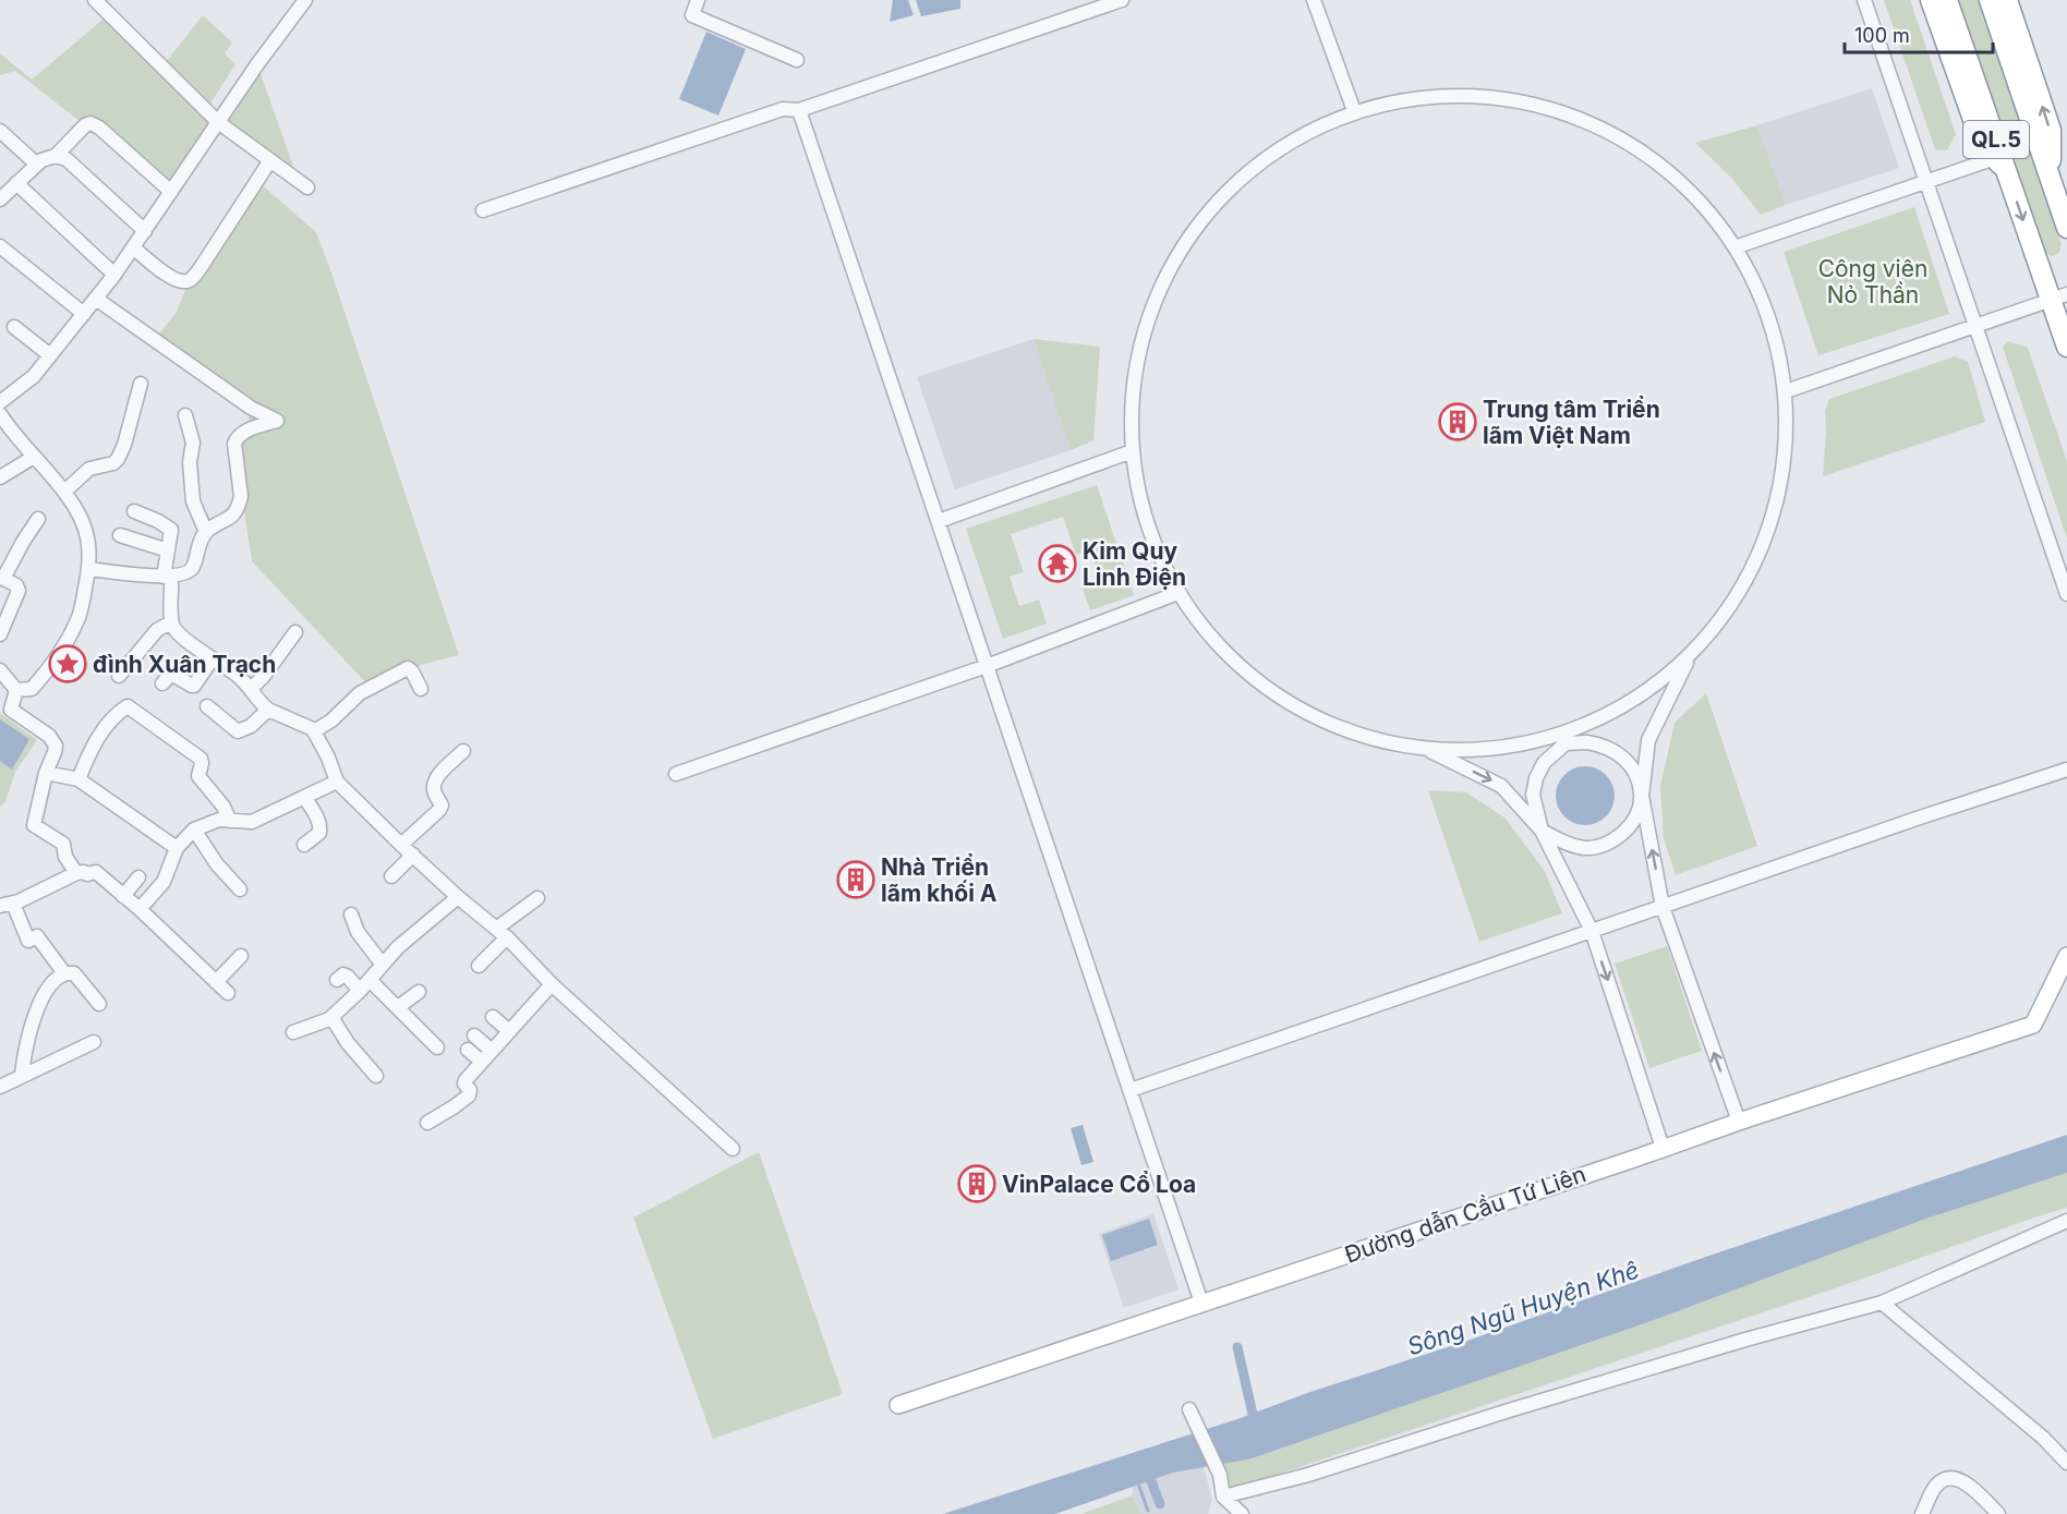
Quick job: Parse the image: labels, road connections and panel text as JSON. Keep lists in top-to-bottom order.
{
  "streets": {
    "highway": ["QL.5"],
    "main road": ["Đường dẫn Cầu Tứ Liên"]
  },
  "water": ["Sông Ngũ Huyện Khê"],
  "parks": ["Công viên Nỏ Thần"],
  "places": {
    "building": ["Trung tâm Triển lãm Việt Nam", "Nhà Triển lãm khối A", "VinPalace Cổ Loa"],
    "temple": ["Kim Quy Linh Điện"],
    "place": ["đình Xuân Trạch"]
  },
  "scale_bar": "100 m"
}
